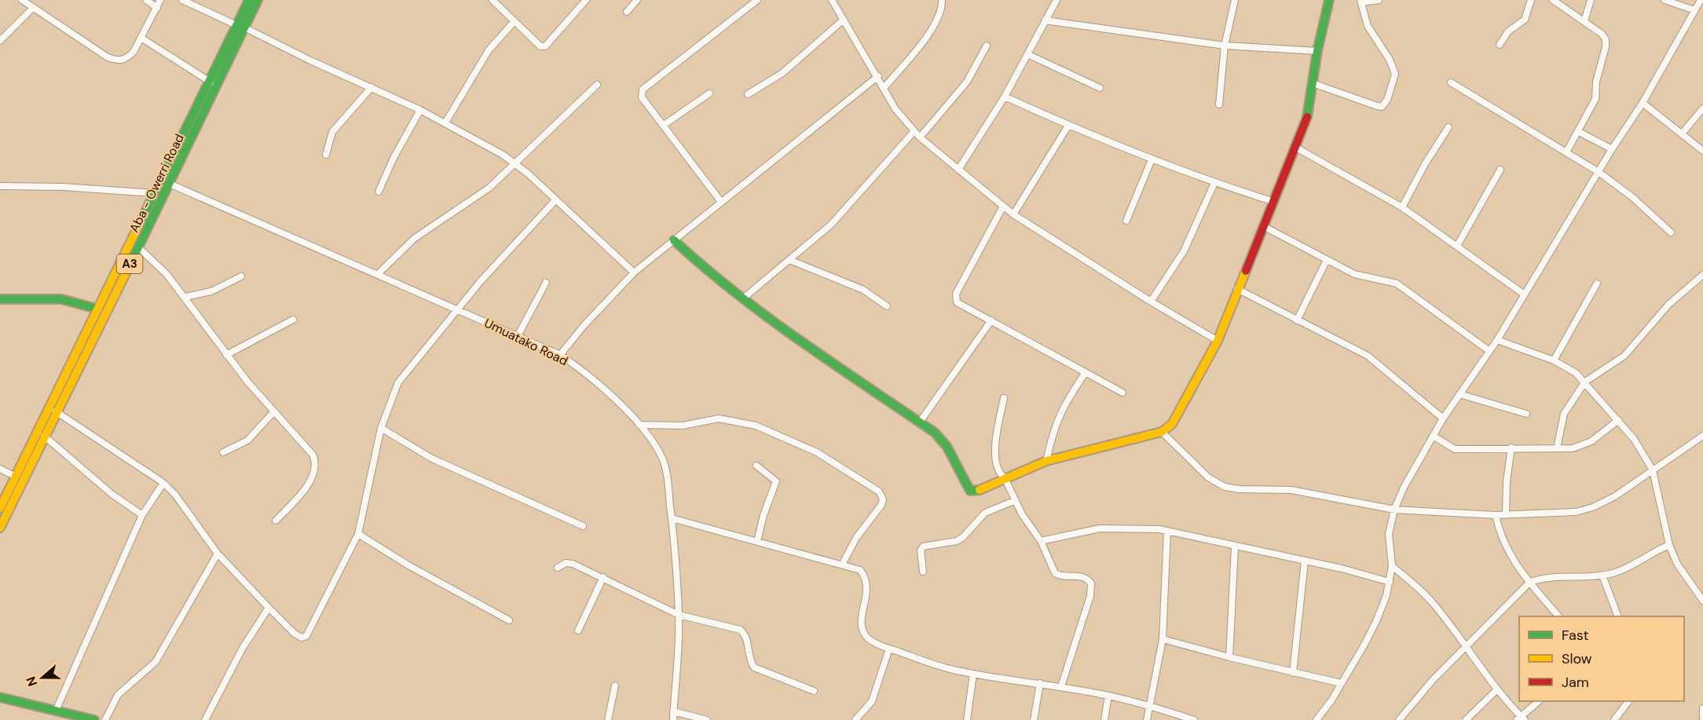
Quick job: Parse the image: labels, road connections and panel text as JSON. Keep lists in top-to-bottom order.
{
  "streets": {
    "street": ["Aba - Owerri Road", "A3", "Umuatako Road"]
  },
  "crossings": [
    ["Aba - Owerri Road", "Umuatako Road"]
  ],
  "legend": ["Fast", "Slow", "Jam"],
  "north": "left"
}
